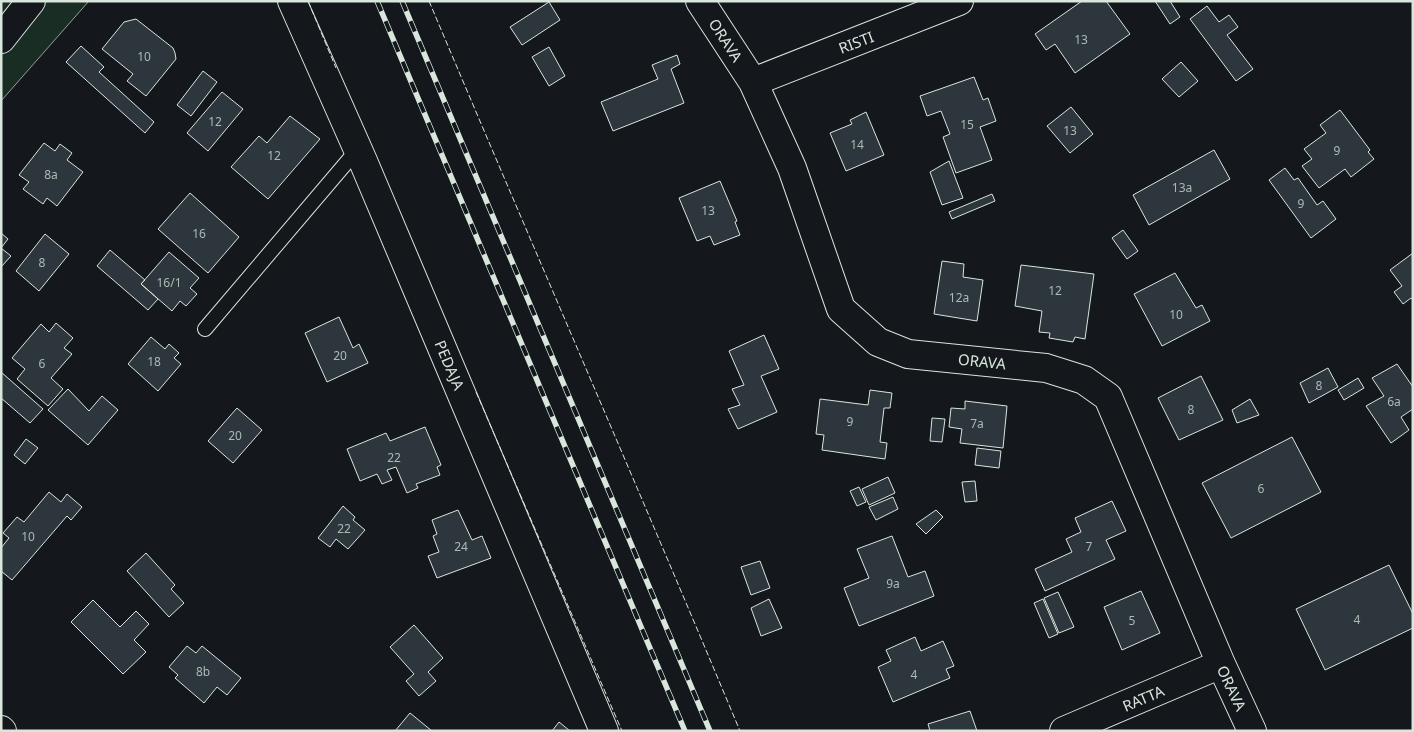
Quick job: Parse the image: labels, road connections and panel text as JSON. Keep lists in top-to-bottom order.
{
  "streets": {
    "street": [
      "ORAVA",
      "RISTI",
      "PEDAJA",
      "RATTA"
    ]
  },
  "crossings": [
    ["ORAVA", "RISTI"],
    ["ORAVA", "RATTA"]
  ],
  "house_numbers": [
    "13",
    "10",
    "12",
    "15",
    "13",
    "14",
    "9",
    "12",
    "8a",
    "13a",
    "9",
    "13",
    "16",
    "8",
    "16/1",
    "12",
    "12a",
    "10",
    "20",
    "18",
    "6",
    "8",
    "6a",
    "8",
    "9",
    "7a",
    "20",
    "22",
    "6",
    "22",
    "10",
    "24",
    "7",
    "9a",
    "4",
    "5",
    "8b",
    "4"
  ]
}
